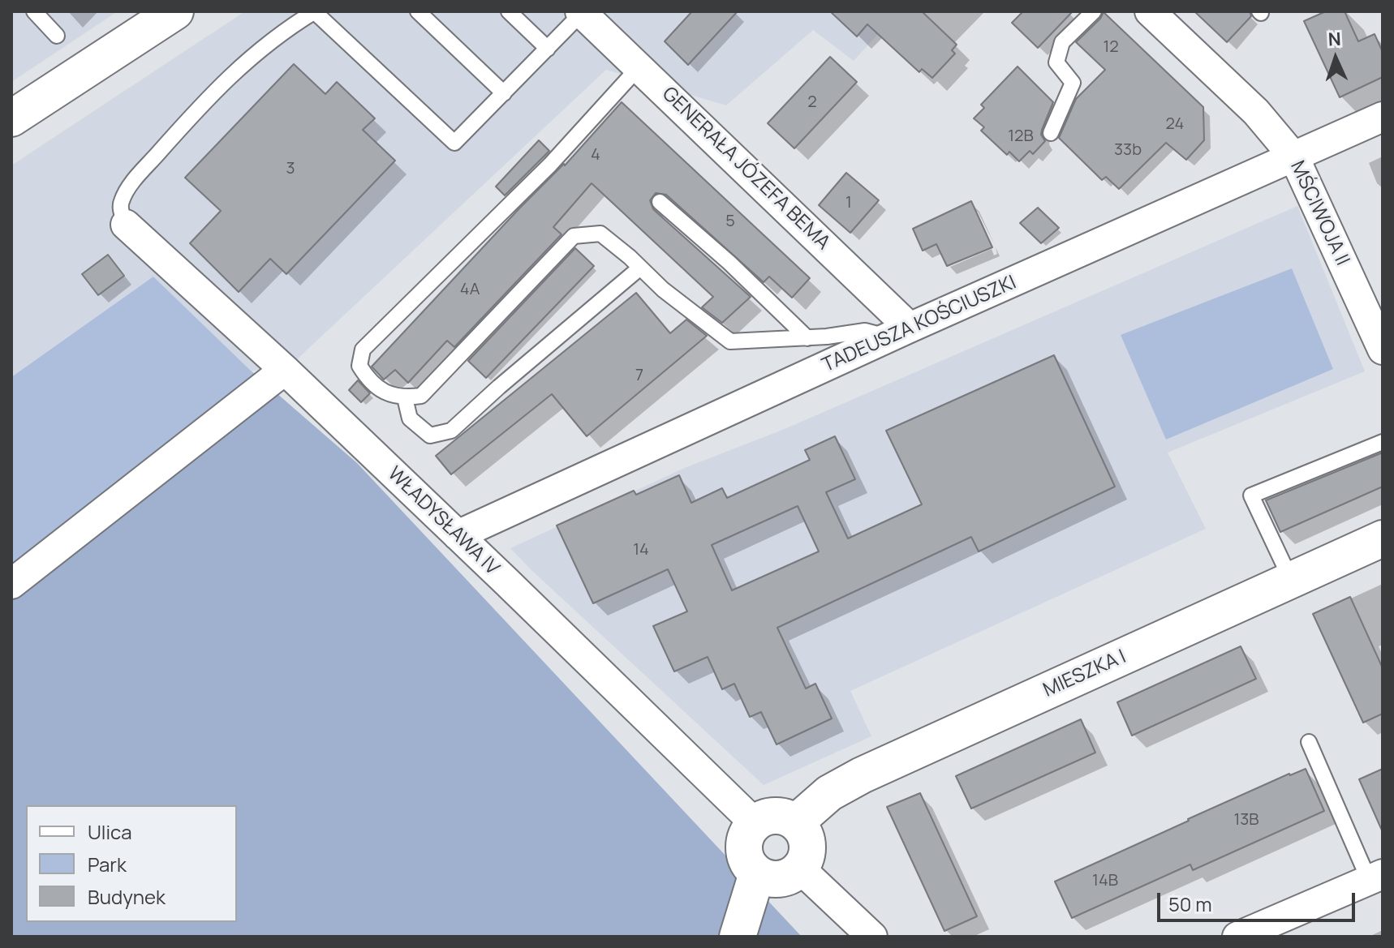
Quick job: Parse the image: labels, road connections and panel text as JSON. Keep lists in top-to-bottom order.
{
  "streets": {
    "street": [
      "GENERAŁA JÓZEFA BEMA",
      "MŚCIWOJA II",
      "TADEUSZA KOŚCIUSZKI",
      "WŁADYSŁAWA IV",
      "MIESZKA I"
    ]
  },
  "crossings": [
    ["GENERAŁA JÓZEFA BEMA", "TADEUSZA KOŚCIUSZKI"],
    ["MŚCIWOJA II", "TADEUSZA KOŚCIUSZKI"],
    ["TADEUSZA KOŚCIUSZKI", "WŁADYSŁAWA IV"],
    ["WŁADYSŁAWA IV", "MIESZKA I"]
  ],
  "house_numbers": [
    "12",
    "2",
    "24",
    "12B",
    "33b",
    "4",
    "3",
    "1",
    "5",
    "4A",
    "7",
    "14",
    "13B",
    "14B"
  ],
  "legend": ["Ulica", "Park", "Budynek"],
  "scale_bar": "50 m",
  "north": "top"
}
